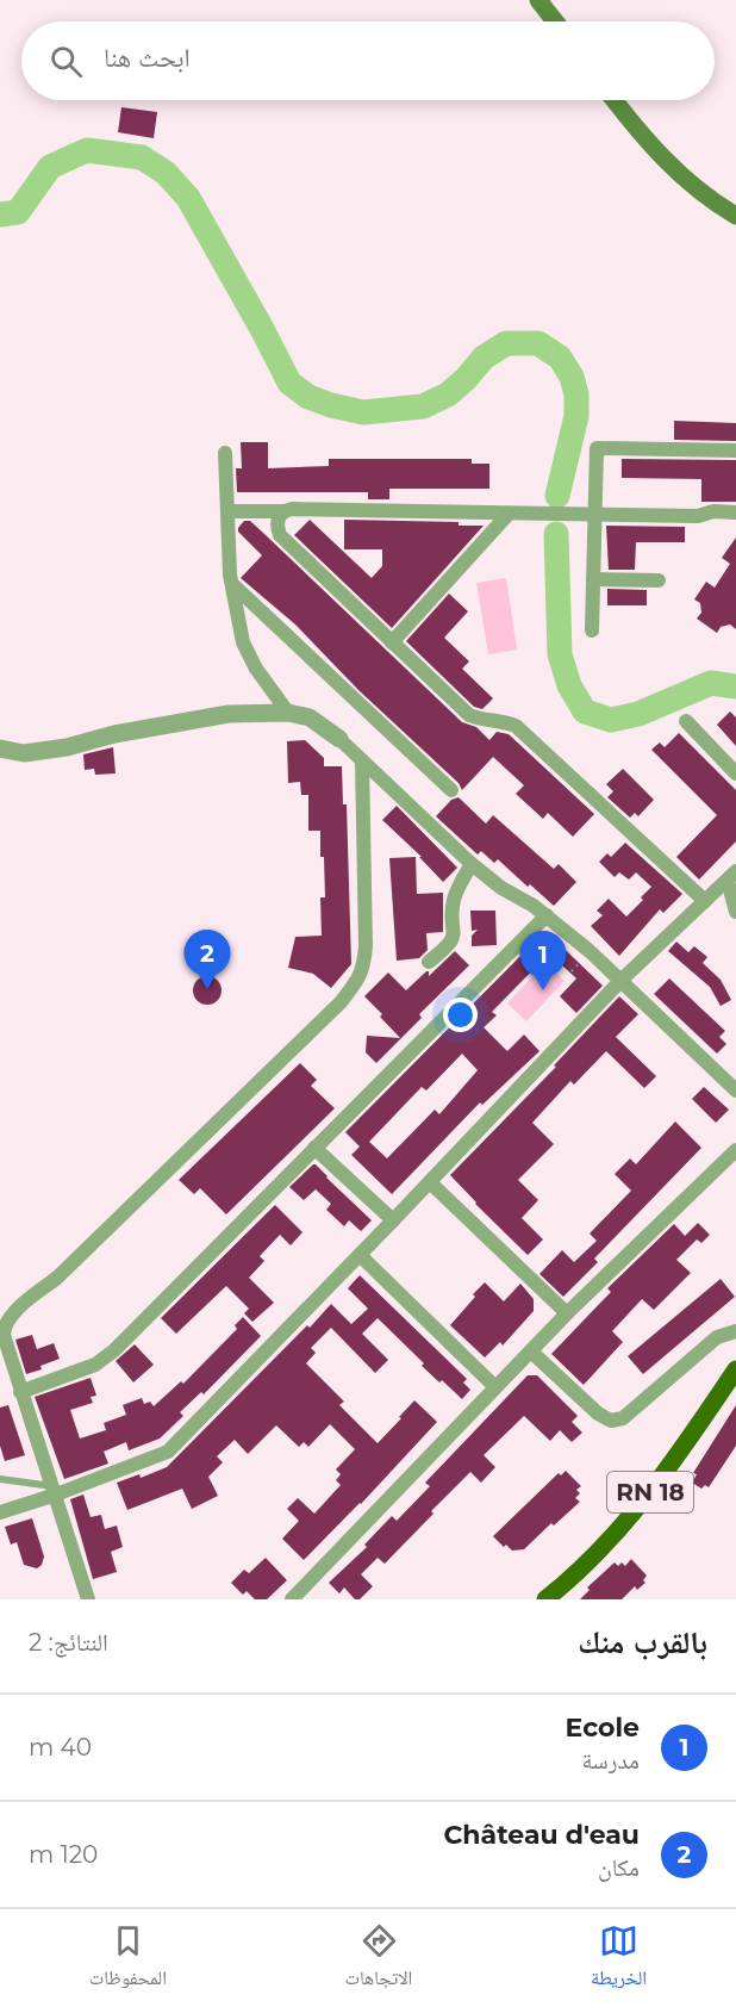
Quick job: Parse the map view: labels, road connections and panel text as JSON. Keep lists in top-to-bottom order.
{
  "streets": {
    "main road": ["RN 18"]
  },
  "page": {
    "search": "ابحث هنا",
    "pins": ["2", "1"],
    "heading": ["بالقرب منك", "النتائج: 2"],
    "list": [
      {
        "mark": "1",
        "name": "Ecole",
        "note": "مدرسة",
        "value": "40 m"
      },
      {
        "mark": "2",
        "name": "Château d'eau",
        "note": "مكان",
        "value": "120 m"
      }
    ],
    "nav": ["الخريطة", "الاتجاهات", "المحفوظات"]
  }
}
